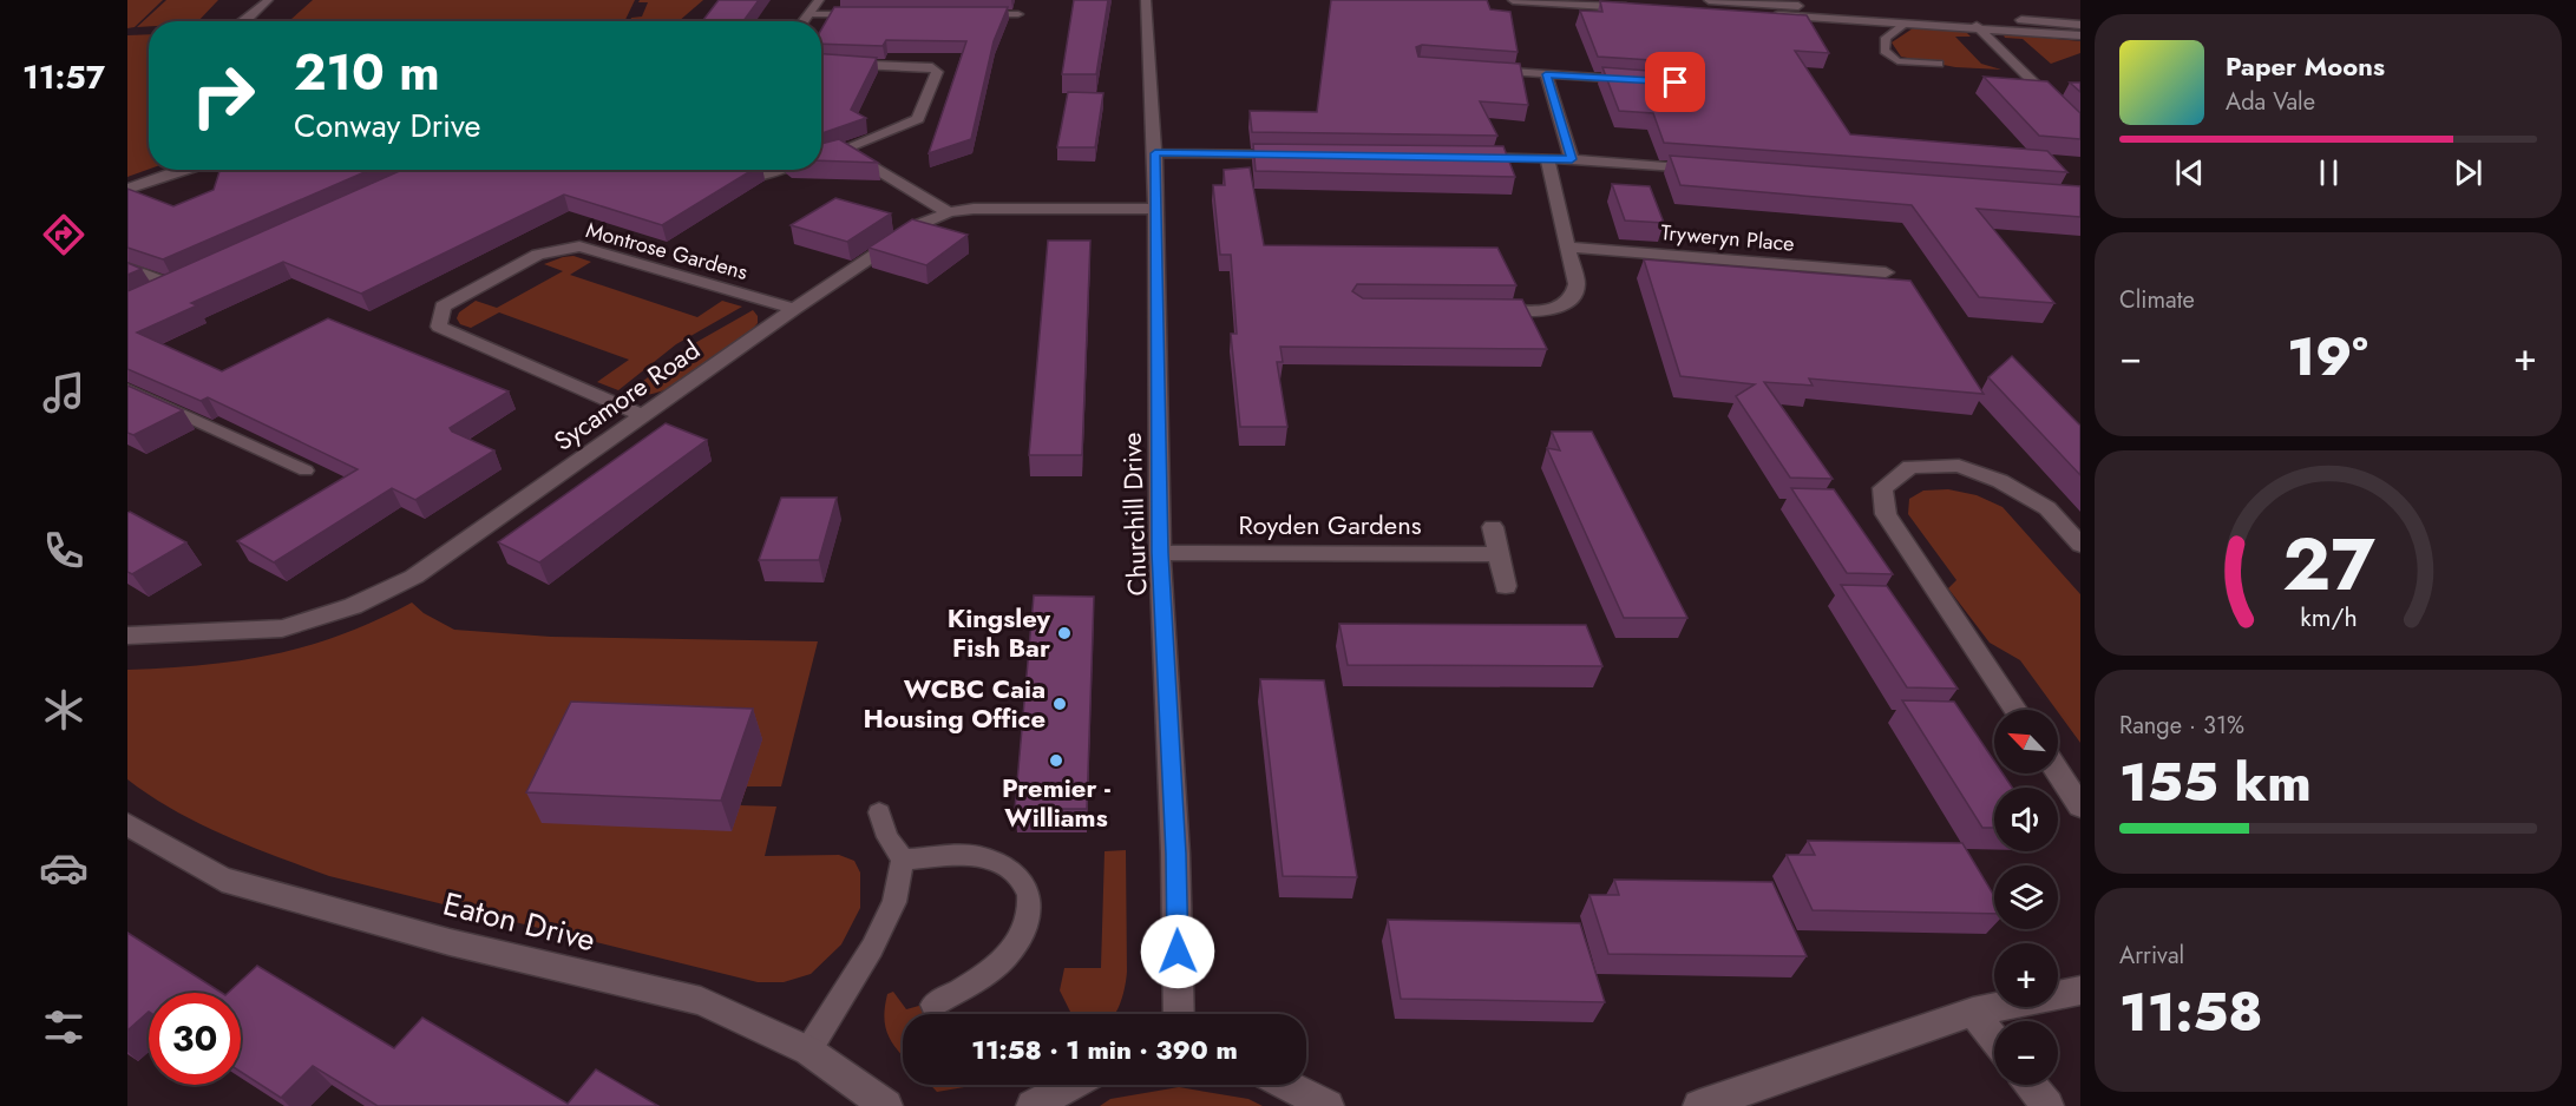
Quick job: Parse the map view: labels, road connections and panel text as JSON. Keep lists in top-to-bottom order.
{
  "streets": {
    "street": [
      "Tryweryn Place",
      "Montrose Gardens",
      "Sycamore Road",
      "Churchill Drive",
      "Royden Gardens",
      "Eaton Drive"
    ]
  },
  "crossings": [
    ["Montrose Gardens", "Sycamore Road"],
    ["Sycamore Road", "Churchill Drive"],
    ["Churchill Drive", "Royden Gardens"]
  ],
  "places": ["Kingsley Fish Bar", "WCBC Caia Housing Office", "Premier - Williams"],
  "north": "top left",
  "page": {
    "tabs": "11:57",
    "turn": ["210 m", "Conway Drive"],
    "song": ["Paper Moons", "Ada Vale"],
    "tile": [
      "Climate",
      ["Range · 31%", "155 km"],
      ["Arrival", "11:58"]
    ],
    "heat": ["−", "19°", "+"],
    "map_buttons": ["+", "−"],
    "limit": "30",
    "trip": "11:58 · 1 min · 390 m",
    "gauge": ["27", "km/h"]
  }
}
